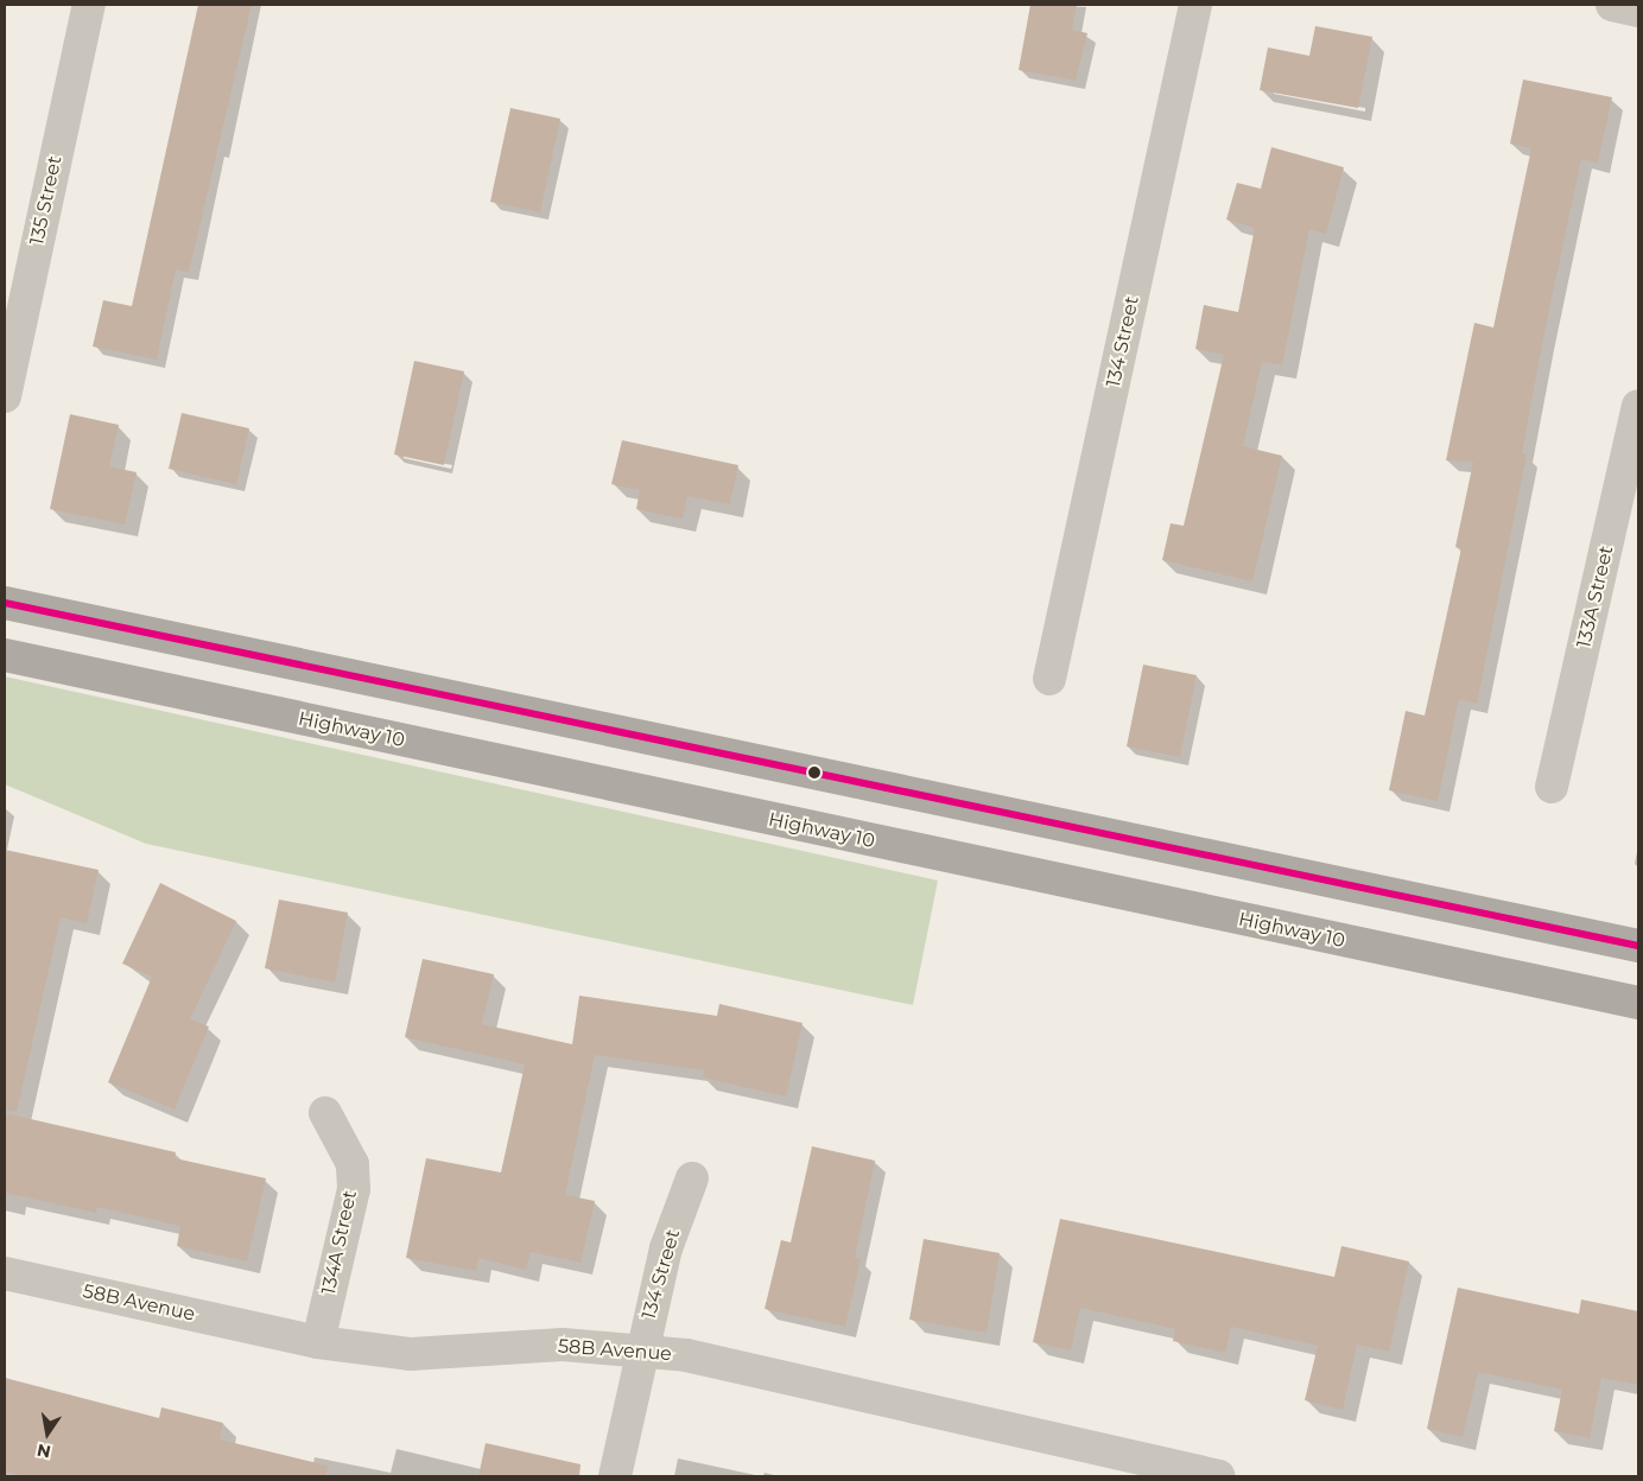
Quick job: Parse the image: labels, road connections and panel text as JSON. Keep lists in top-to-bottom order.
{
  "streets": {
    "highway": ["Highway 10"],
    "street": [
      "135 Street",
      "134 Street",
      "133A Street",
      "134A Street",
      "58B Avenue"
    ]
  },
  "crossings": [
    ["134 Street", "58B Avenue"],
    ["134A Street", "58B Avenue"]
  ],
  "north": "bottom"
}
